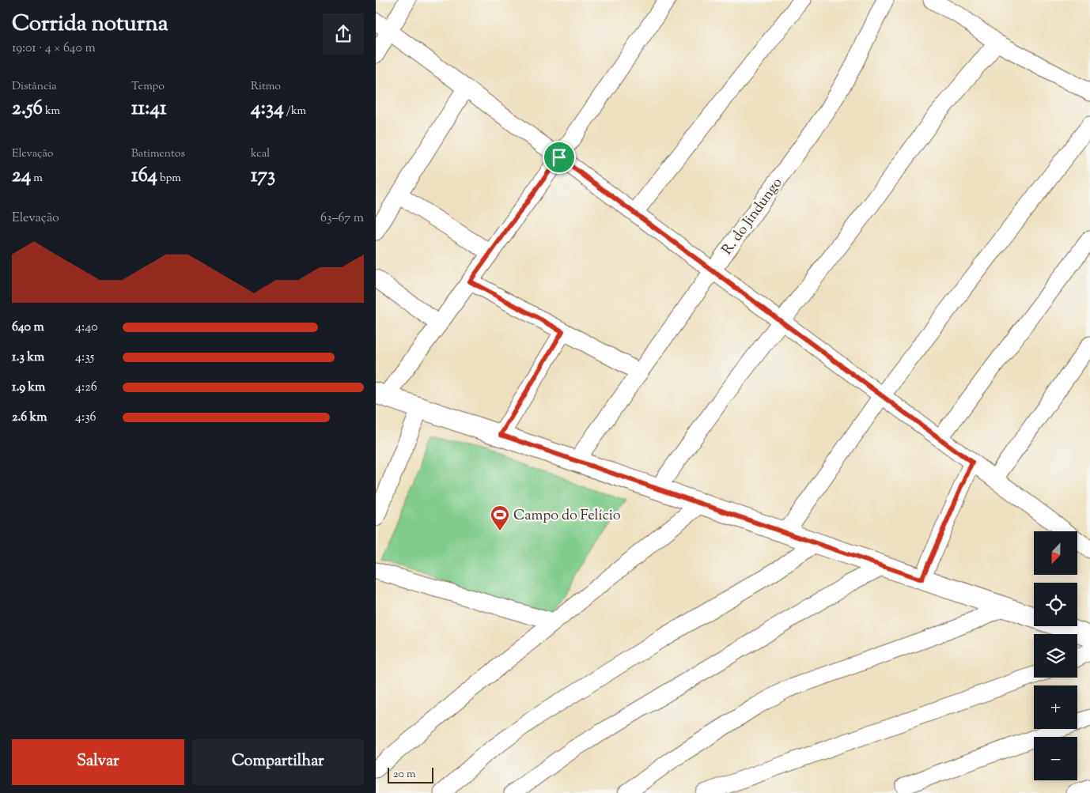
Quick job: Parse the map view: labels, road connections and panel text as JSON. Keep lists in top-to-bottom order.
{
  "streets": {
    "street": ["R. do Jindungo"]
  },
  "places": {
    "sports": ["Campo do Felício"]
  },
  "scale_bar": "20 m",
  "north": "bottom",
  "page": {
    "heading": ["Corrida noturna", "19:01 · 4 × 640 m"],
    "stats": [
      ["Distância", "2.56 km"],
      ["Tempo", "11:41"],
      ["Ritmo", "4:34 /km"],
      ["Elevação", "24 m"],
      ["Batimentos", "164 bpm"],
      ["kcal", "173"]
    ],
    "chart": ["Elevação", "63–67 m"],
    "list": [
      {
        "name": "640 m",
        "note": "4:40"
      },
      {
        "name": "1.3 km",
        "note": "4:35"
      },
      {
        "name": "1.9 km",
        "note": "4:26"
      },
      {
        "name": "2.6 km",
        "note": "4:36"
      }
    ],
    "map_buttons": ["+", "−"],
    "buttons": ["Salvar", "Compartilhar"],
    "scale": "20 m"
  }
}
